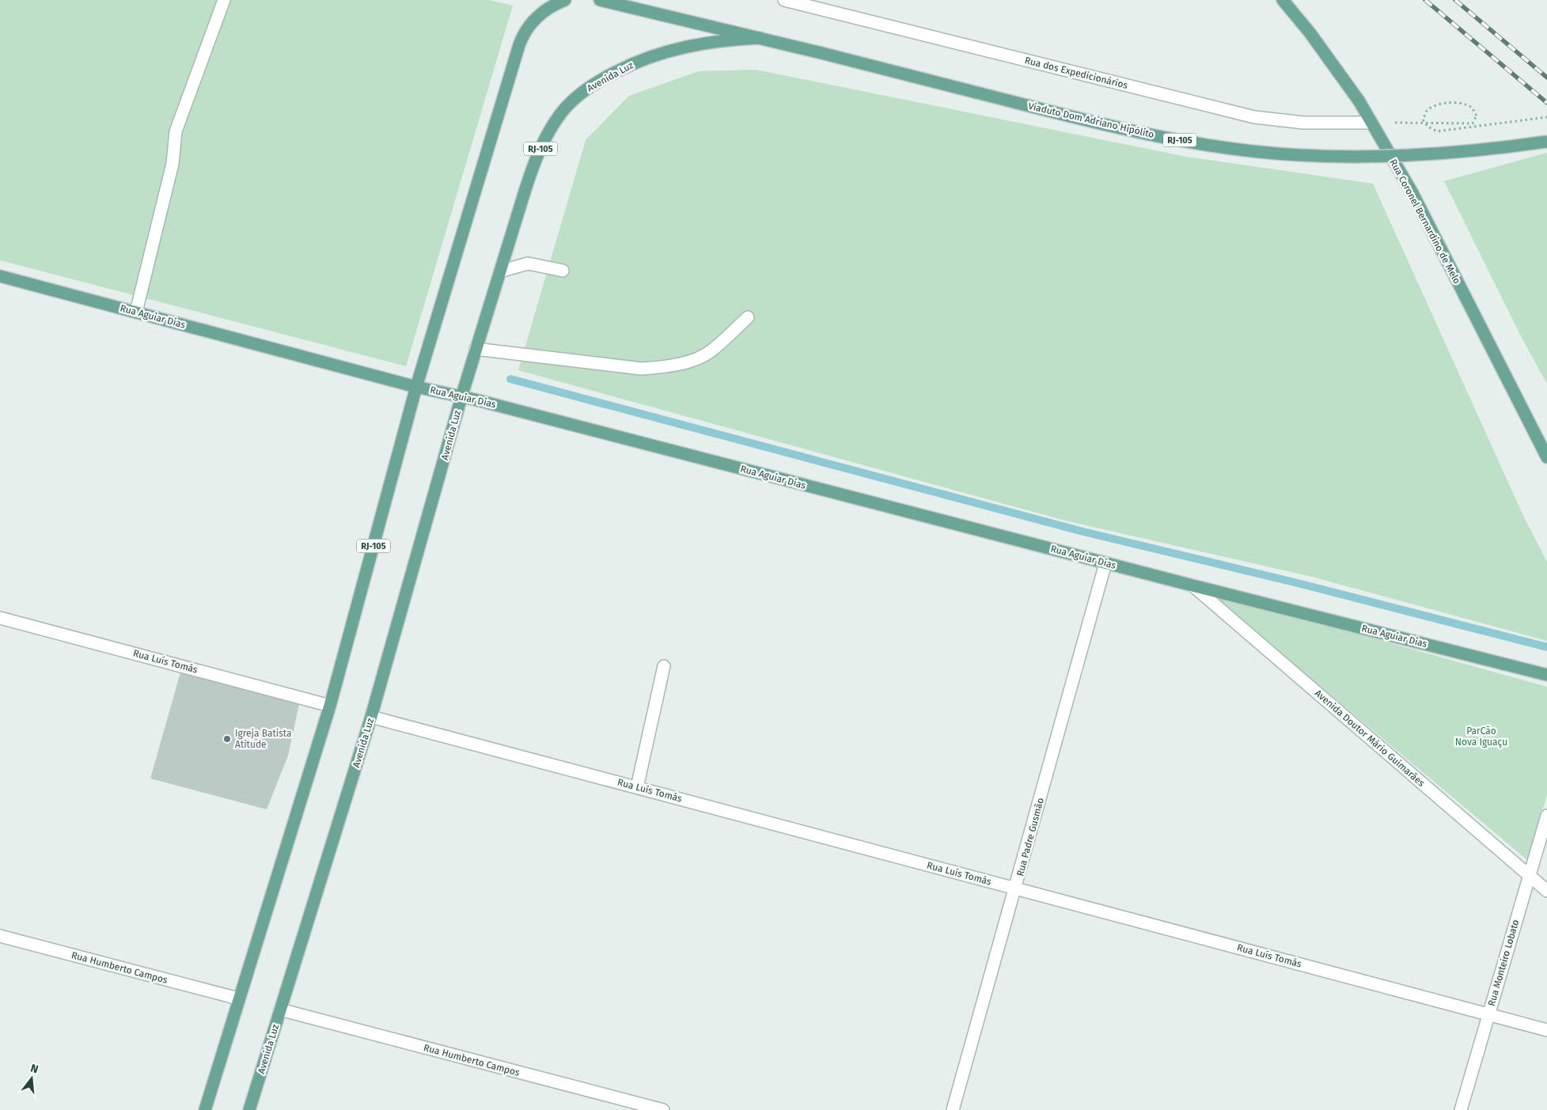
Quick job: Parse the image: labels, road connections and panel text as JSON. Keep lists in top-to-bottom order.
{
  "streets": {
    "main road": [
      "Avenida Luz",
      "Viaduto Dom Adriano Hipólito",
      "RJ-105",
      "Rua Coronel Bernardino de Melo",
      "Rua Aguiar Dias"
    ],
    "street": [
      "Rua dos Expedicionários",
      "Rua Luís Tomás",
      "Avenida Doutor Mário Guimarães",
      "Rua Padre Gusmão",
      "Rua Monteiro Lobato",
      "Rua Humberto Campos"
    ]
  },
  "crossings": [
    ["Rua dos Expedicionários", "Rua Coronel Bernardino de Melo"],
    ["Avenida Luz", "Viaduto Dom Adriano Hipólito"],
    ["Avenida Luz", "RJ-105"],
    ["Avenida Luz", "Rua Aguiar Dias"],
    ["Avenida Luz", "Rua Luís Tomás"],
    ["Avenida Luz", "Rua Humberto Campos"],
    ["Viaduto Dom Adriano Hipólito", "RJ-105"],
    ["RJ-105", "Rua Aguiar Dias"],
    ["RJ-105", "Rua Luís Tomás"],
    ["RJ-105", "Rua Humberto Campos"],
    ["Rua Aguiar Dias", "Avenida Doutor Mário Guimarães"],
    ["Rua Aguiar Dias", "Rua Padre Gusmão"],
    ["Rua Luís Tomás", "Rua Padre Gusmão"],
    ["Rua Luís Tomás", "Rua Monteiro Lobato"],
    ["Avenida Doutor Mário Guimarães", "Rua Monteiro Lobato"]
  ],
  "parks": ["ParCão Nova Iguaçu"],
  "places": ["Igreja Batista Atitude"],
  "north": "top"
}
